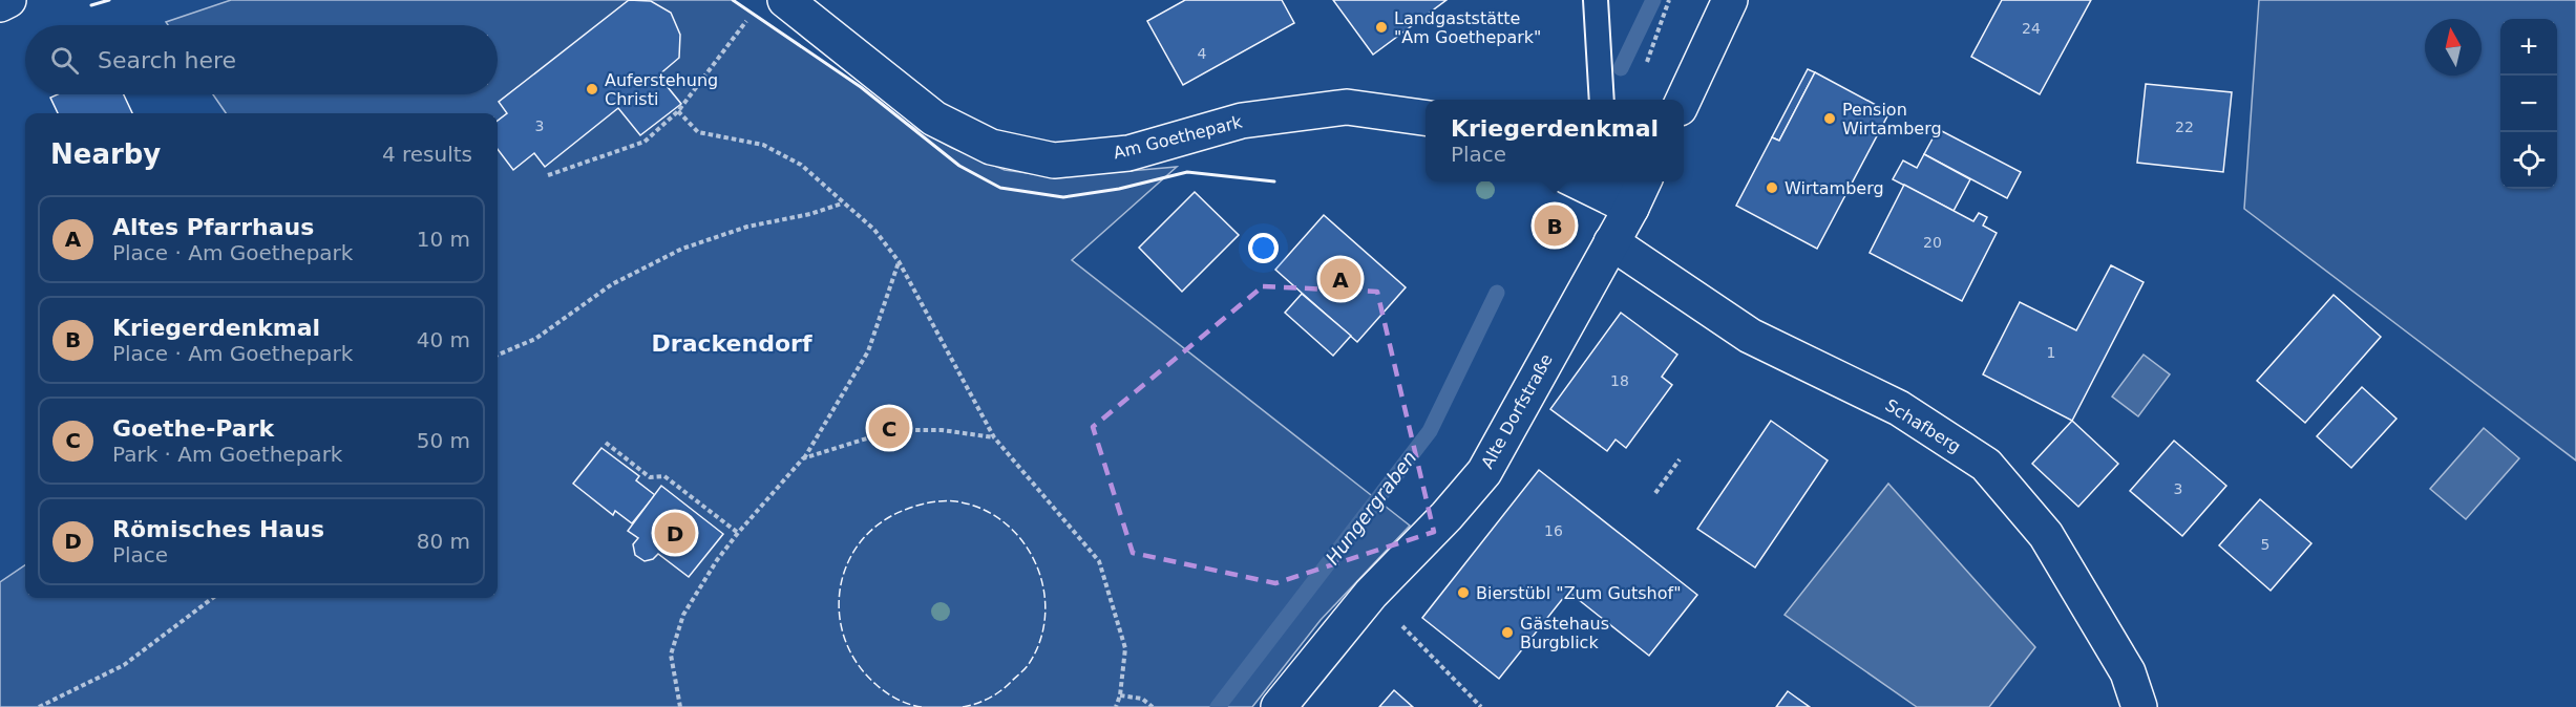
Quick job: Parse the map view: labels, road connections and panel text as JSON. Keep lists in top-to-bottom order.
{
  "streets": {
    "street": ["Am Goethepark", "Alte Dorfstraße", "Schafberg"]
  },
  "crossings": [
    ["Alte Dorfstraße", "Schafberg"]
  ],
  "districts": ["Drackendorf"],
  "water": ["Hungergraben"],
  "places": [
    "Landgaststätte \"Am Goethepark\"",
    "Auferstehung Christi",
    "Pension Wirtamberg",
    "Wirtamberg",
    "Bierstübl \"Zum Gutshof\"",
    "Gästehaus Burgblick"
  ],
  "house_numbers": [
    "24",
    "4",
    "3",
    "22",
    "20",
    "1",
    "18",
    "3",
    "16",
    "5"
  ],
  "north": "top",
  "page": {
    "map_buttons": ["+", "−"],
    "search": "Search here",
    "popup": ["Kriegerdenkmal", "Place"],
    "heading": ["Nearby", "4 results"],
    "list": [
      {
        "mark": "A",
        "name": "Altes Pfarrhaus",
        "note": "Place · Am Goethepark",
        "value": "10 m"
      },
      {
        "mark": "B",
        "name": "Kriegerdenkmal",
        "note": "Place · Am Goethepark",
        "value": "40 m"
      },
      {
        "mark": "C",
        "name": "Goethe-Park",
        "note": "Park · Am Goethepark",
        "value": "50 m"
      },
      {
        "mark": "D",
        "name": "Römisches Haus",
        "note": "Place",
        "value": "80 m"
      }
    ],
    "pins": [
      "B",
      "A",
      "C",
      "D"
    ]
  }
}
